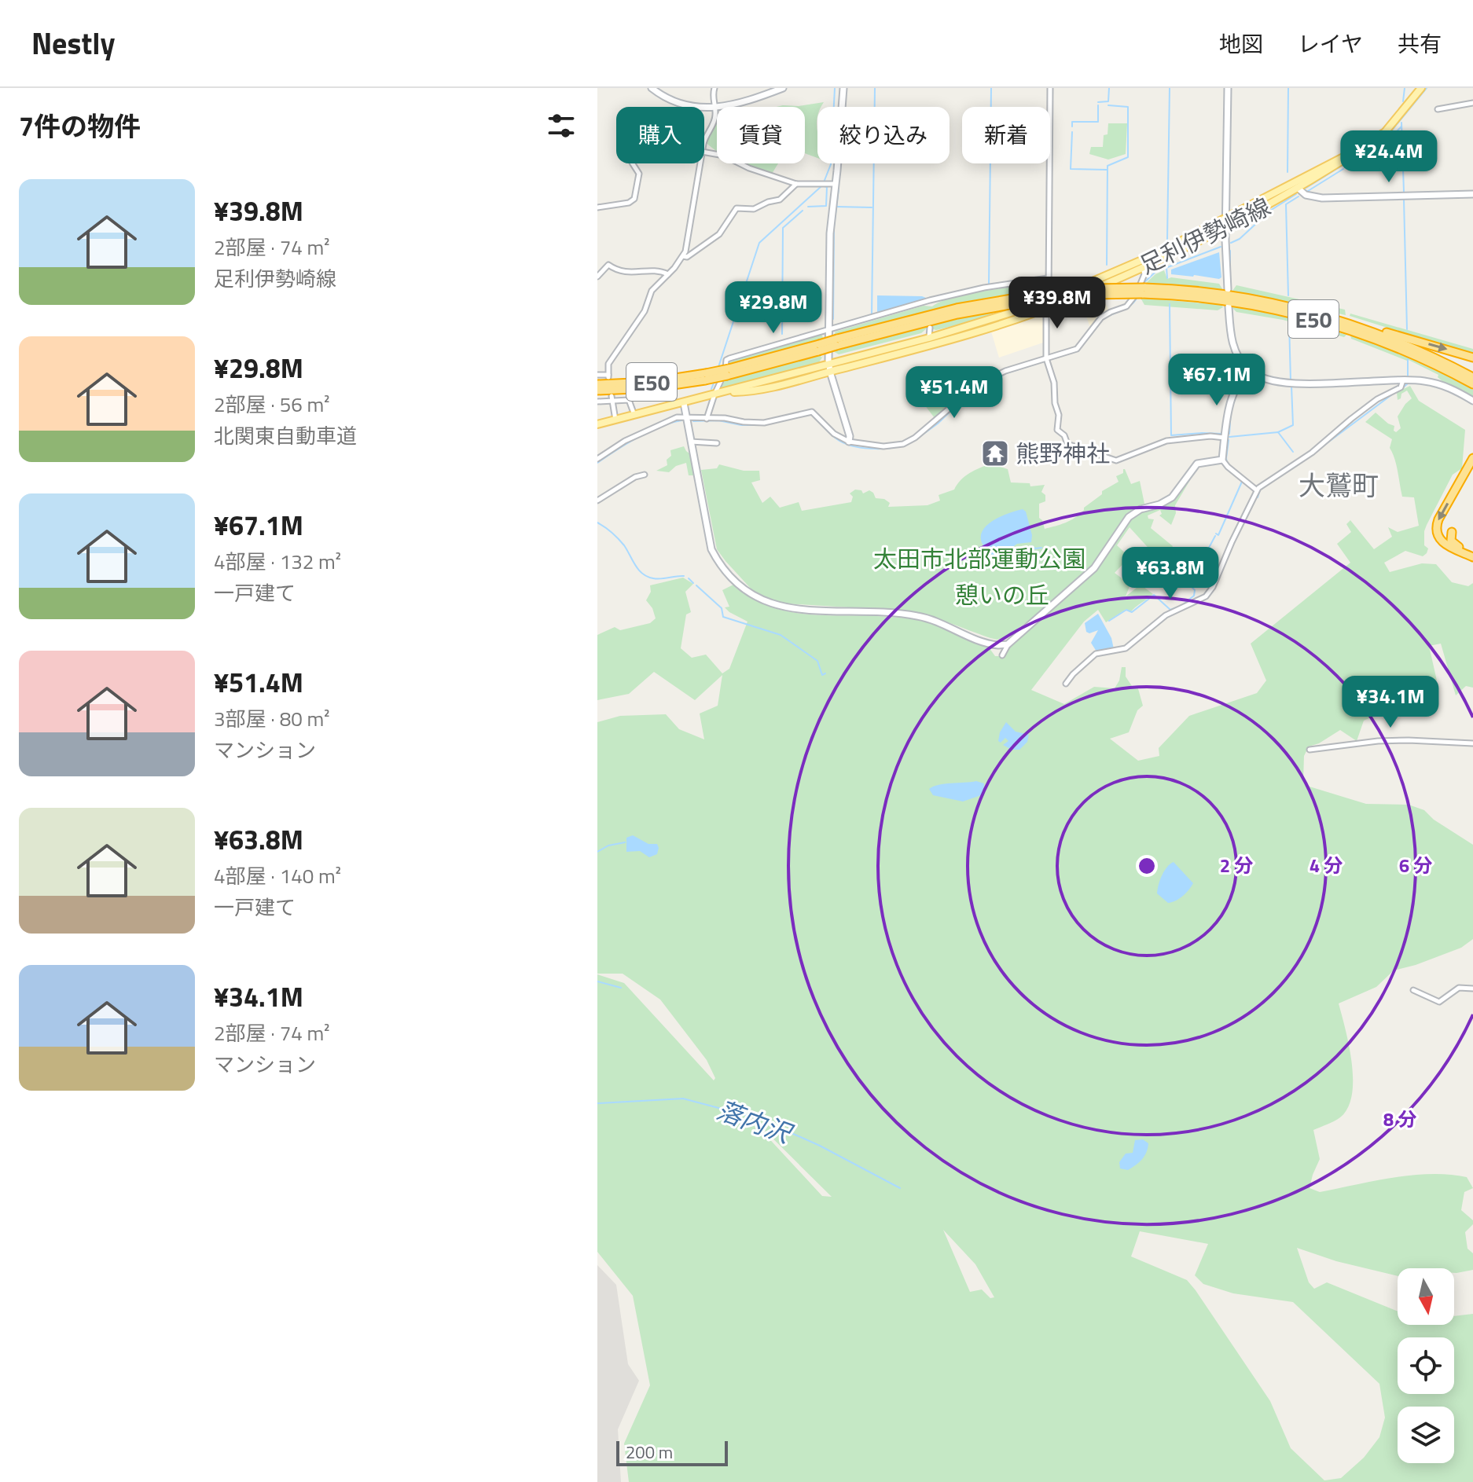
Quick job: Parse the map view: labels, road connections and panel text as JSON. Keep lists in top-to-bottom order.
{
  "streets": {
    "highway": ["E50"],
    "main road": ["足利伊勢崎線"]
  },
  "districts": ["大鷲町"],
  "water": ["落内沢"],
  "parks": ["太田市北部運動公園", "憩いの丘"],
  "places": {
    "temple": ["熊野神社"]
  },
  "scale_bar": "200 m",
  "north": "bottom",
  "page": {
    "header": "Nestly",
    "nav": ["地図", "レイヤ", "共有"],
    "heading": "7件の物件",
    "chip": [
      "購入",
      "賃貸",
      "絞り込み",
      "新着"
    ],
    "price": [
      "¥24.4M",
      "¥39.8M",
      "¥29.8M",
      "¥67.1M",
      "¥51.4M",
      "¥63.8M",
      "¥34.1M"
    ],
    "list": [
      {
        "name": "¥39.8M",
        "note": "2部屋 · 74 m² · 足利伊勢崎線"
      },
      {
        "name": "¥29.8M",
        "note": "2部屋 · 56 m² · 北関東自動車道"
      },
      {
        "name": "¥67.1M",
        "note": "4部屋 · 132 m² · 一戸建て"
      },
      {
        "name": "¥51.4M",
        "note": "3部屋 · 80 m² · マンション"
      },
      {
        "name": "¥63.8M",
        "note": "4部屋 · 140 m² · 一戸建て"
      },
      {
        "name": "¥34.1M",
        "note": "2部屋 · 74 m² · マンション"
      }
    ],
    "scale": "200 m"
  },
  "rings": [
    "2 分",
    "4 分",
    "6 分",
    "8 分"
  ]
}
